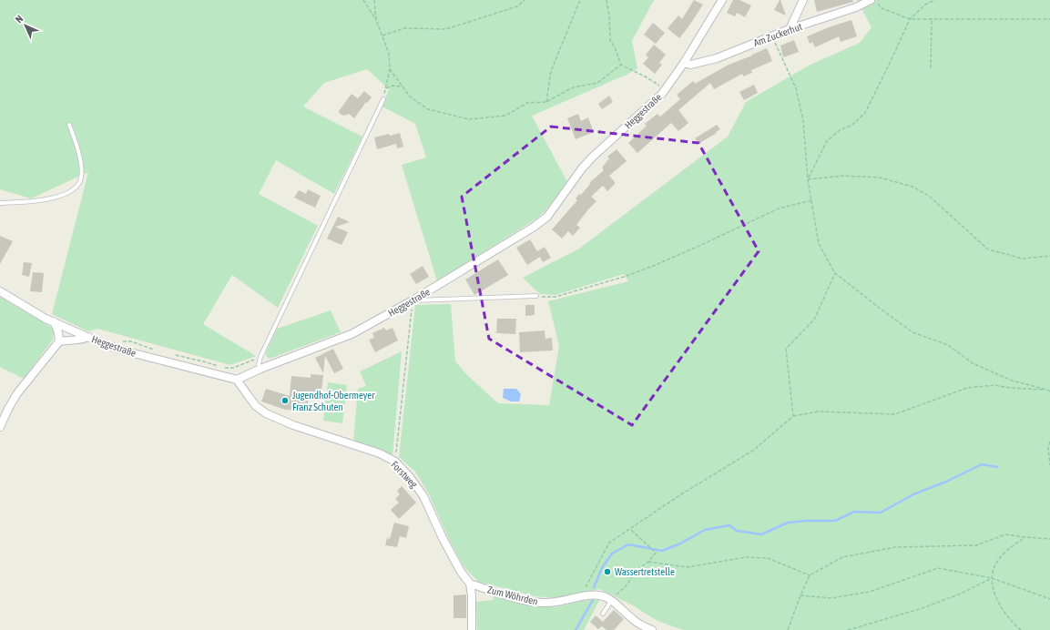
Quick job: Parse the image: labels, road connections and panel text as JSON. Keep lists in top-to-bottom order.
{
  "streets": {
    "street": [
      "Am Zuckerhut",
      "Heggestraße",
      "Forstweg",
      "Zum Wöhrden"
    ]
  },
  "crossings": [
    ["Am Zuckerhut", "Heggestraße"],
    ["Heggestraße", "Forstweg"],
    ["Forstweg", "Zum Wöhrden"]
  ],
  "places": ["Jugendhof-Obermeyer Franz Schuten", "Wassertretstelle"],
  "north": "top left"
}
